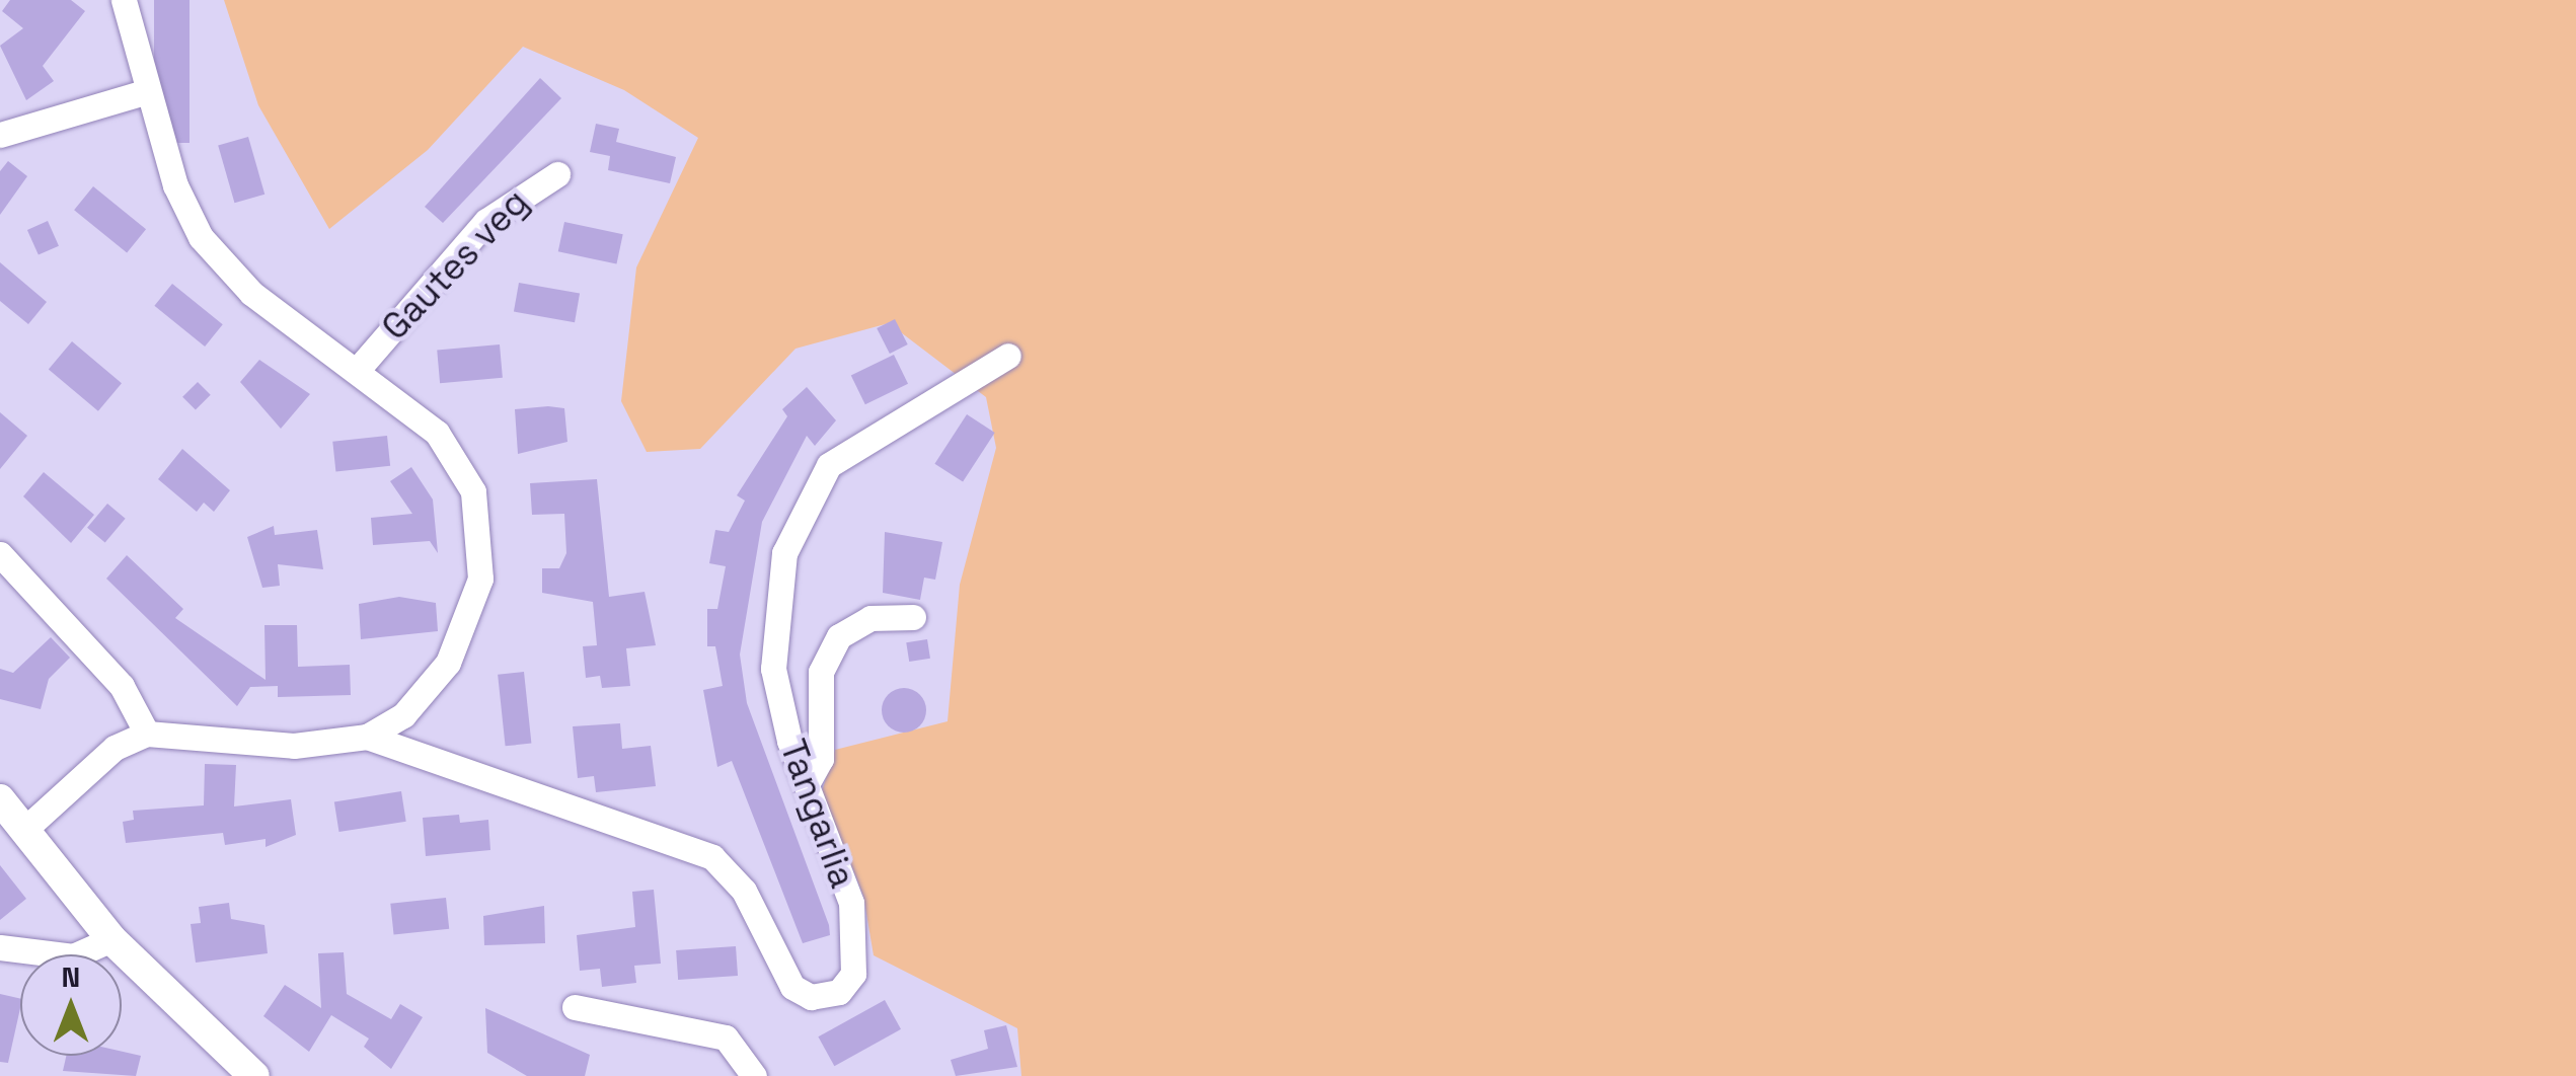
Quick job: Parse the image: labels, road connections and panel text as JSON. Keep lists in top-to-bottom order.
{
  "streets": {
    "street": ["Gautes veg", "Tangarlia"]
  },
  "crossings": [
    ["Gautes veg", "Tangarlia"]
  ],
  "north": "top"
}
